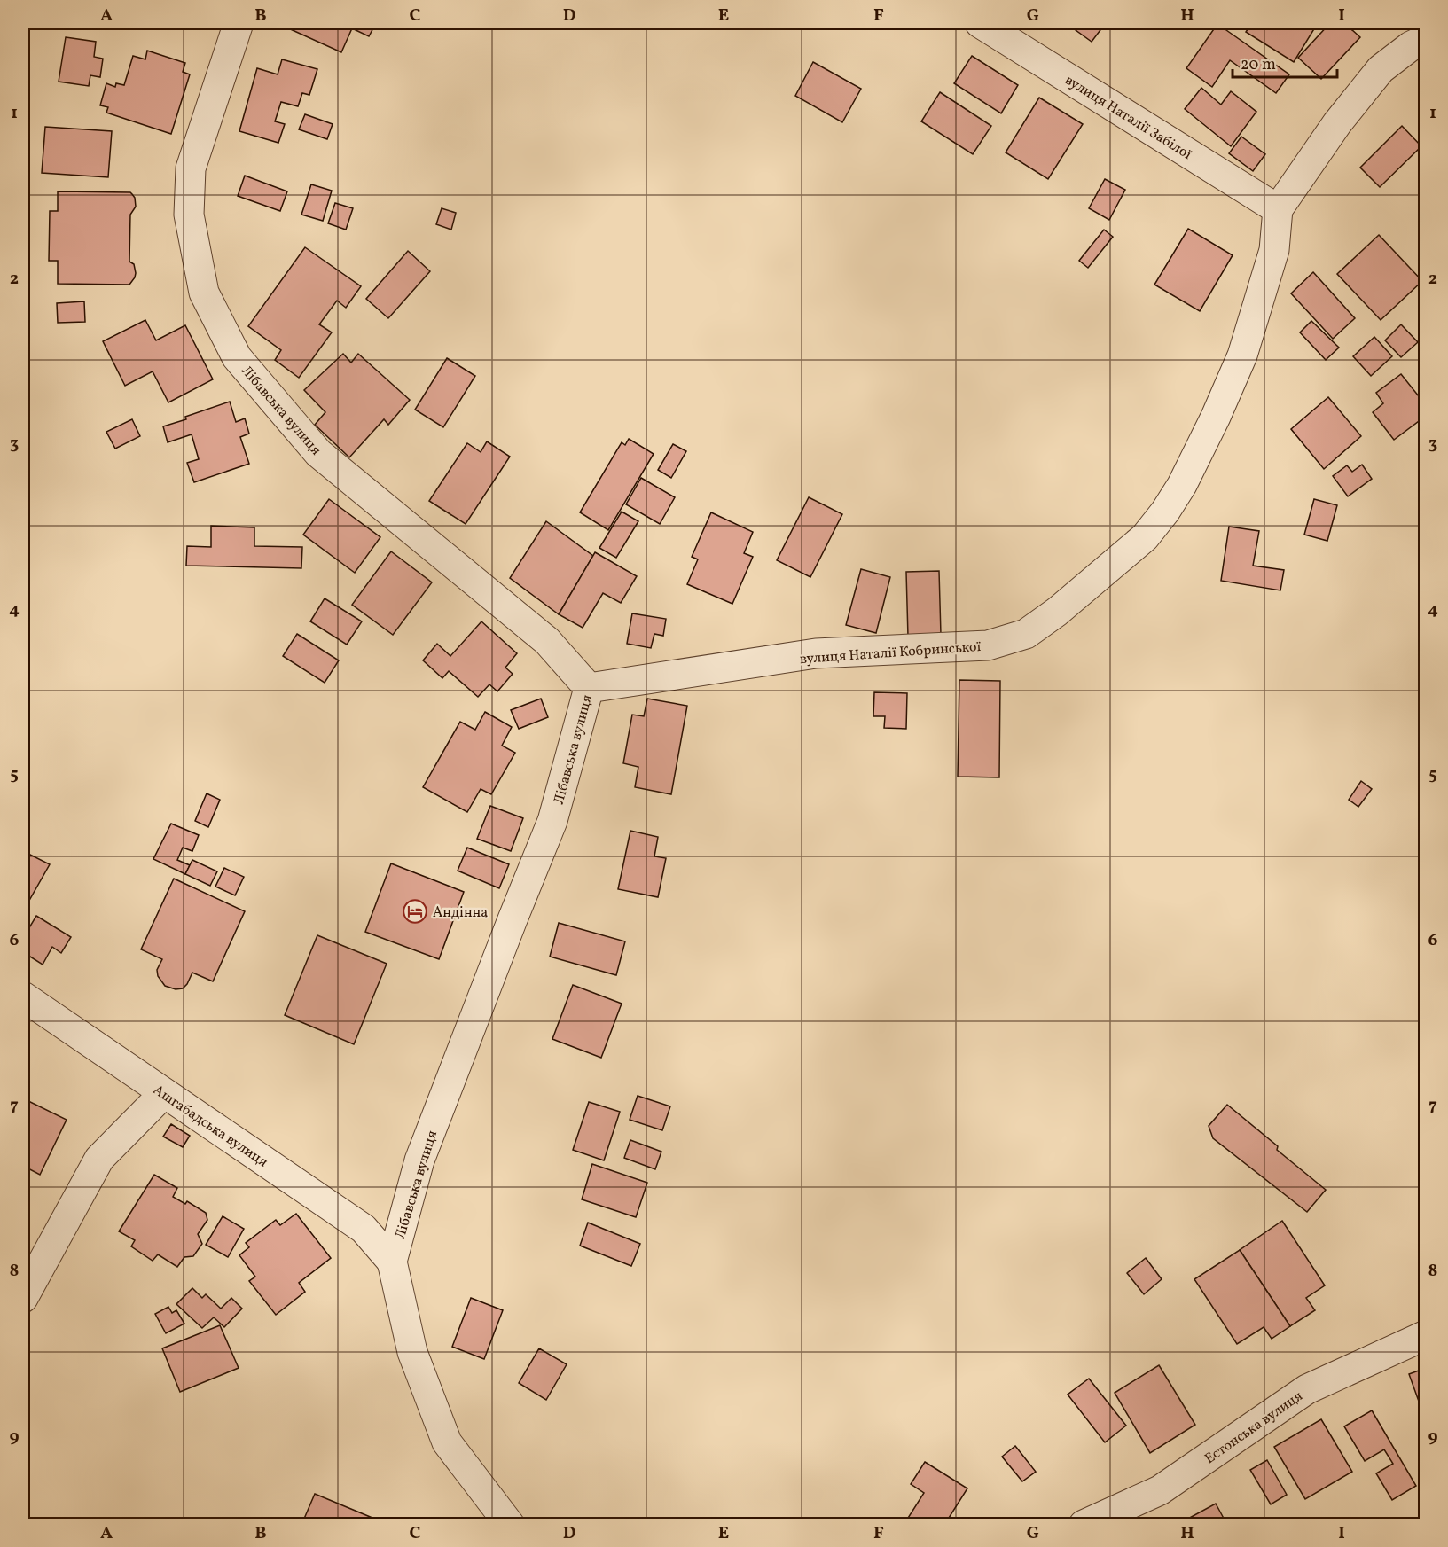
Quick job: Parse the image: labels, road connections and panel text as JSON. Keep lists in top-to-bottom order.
{
  "streets": {
    "street": [
      "вулиця Наталії Забілої",
      "Лібавська вулиця",
      "вулиця Наталії Кобринської",
      "Ашгабадська вулиця",
      "Естонська вулиця"
    ]
  },
  "crossings": [
    ["вулиця Наталії Забілої", "вулиця Наталії Кобринської"],
    ["Лібавська вулиця", "вулиця Наталії Кобринської"],
    ["Лібавська вулиця", "Ашгабадська вулиця"]
  ],
  "places": {
    "hotel": ["Андінна"]
  },
  "scale_bar": "20 m",
  "grid": {
    "columns": [
      "A",
      "B",
      "C",
      "D",
      "E",
      "F",
      "G",
      "H",
      "I"
    ],
    "rows": [
      "1",
      "2",
      "3",
      "4",
      "5",
      "6",
      "7",
      "8",
      "9"
    ]
  }
}
